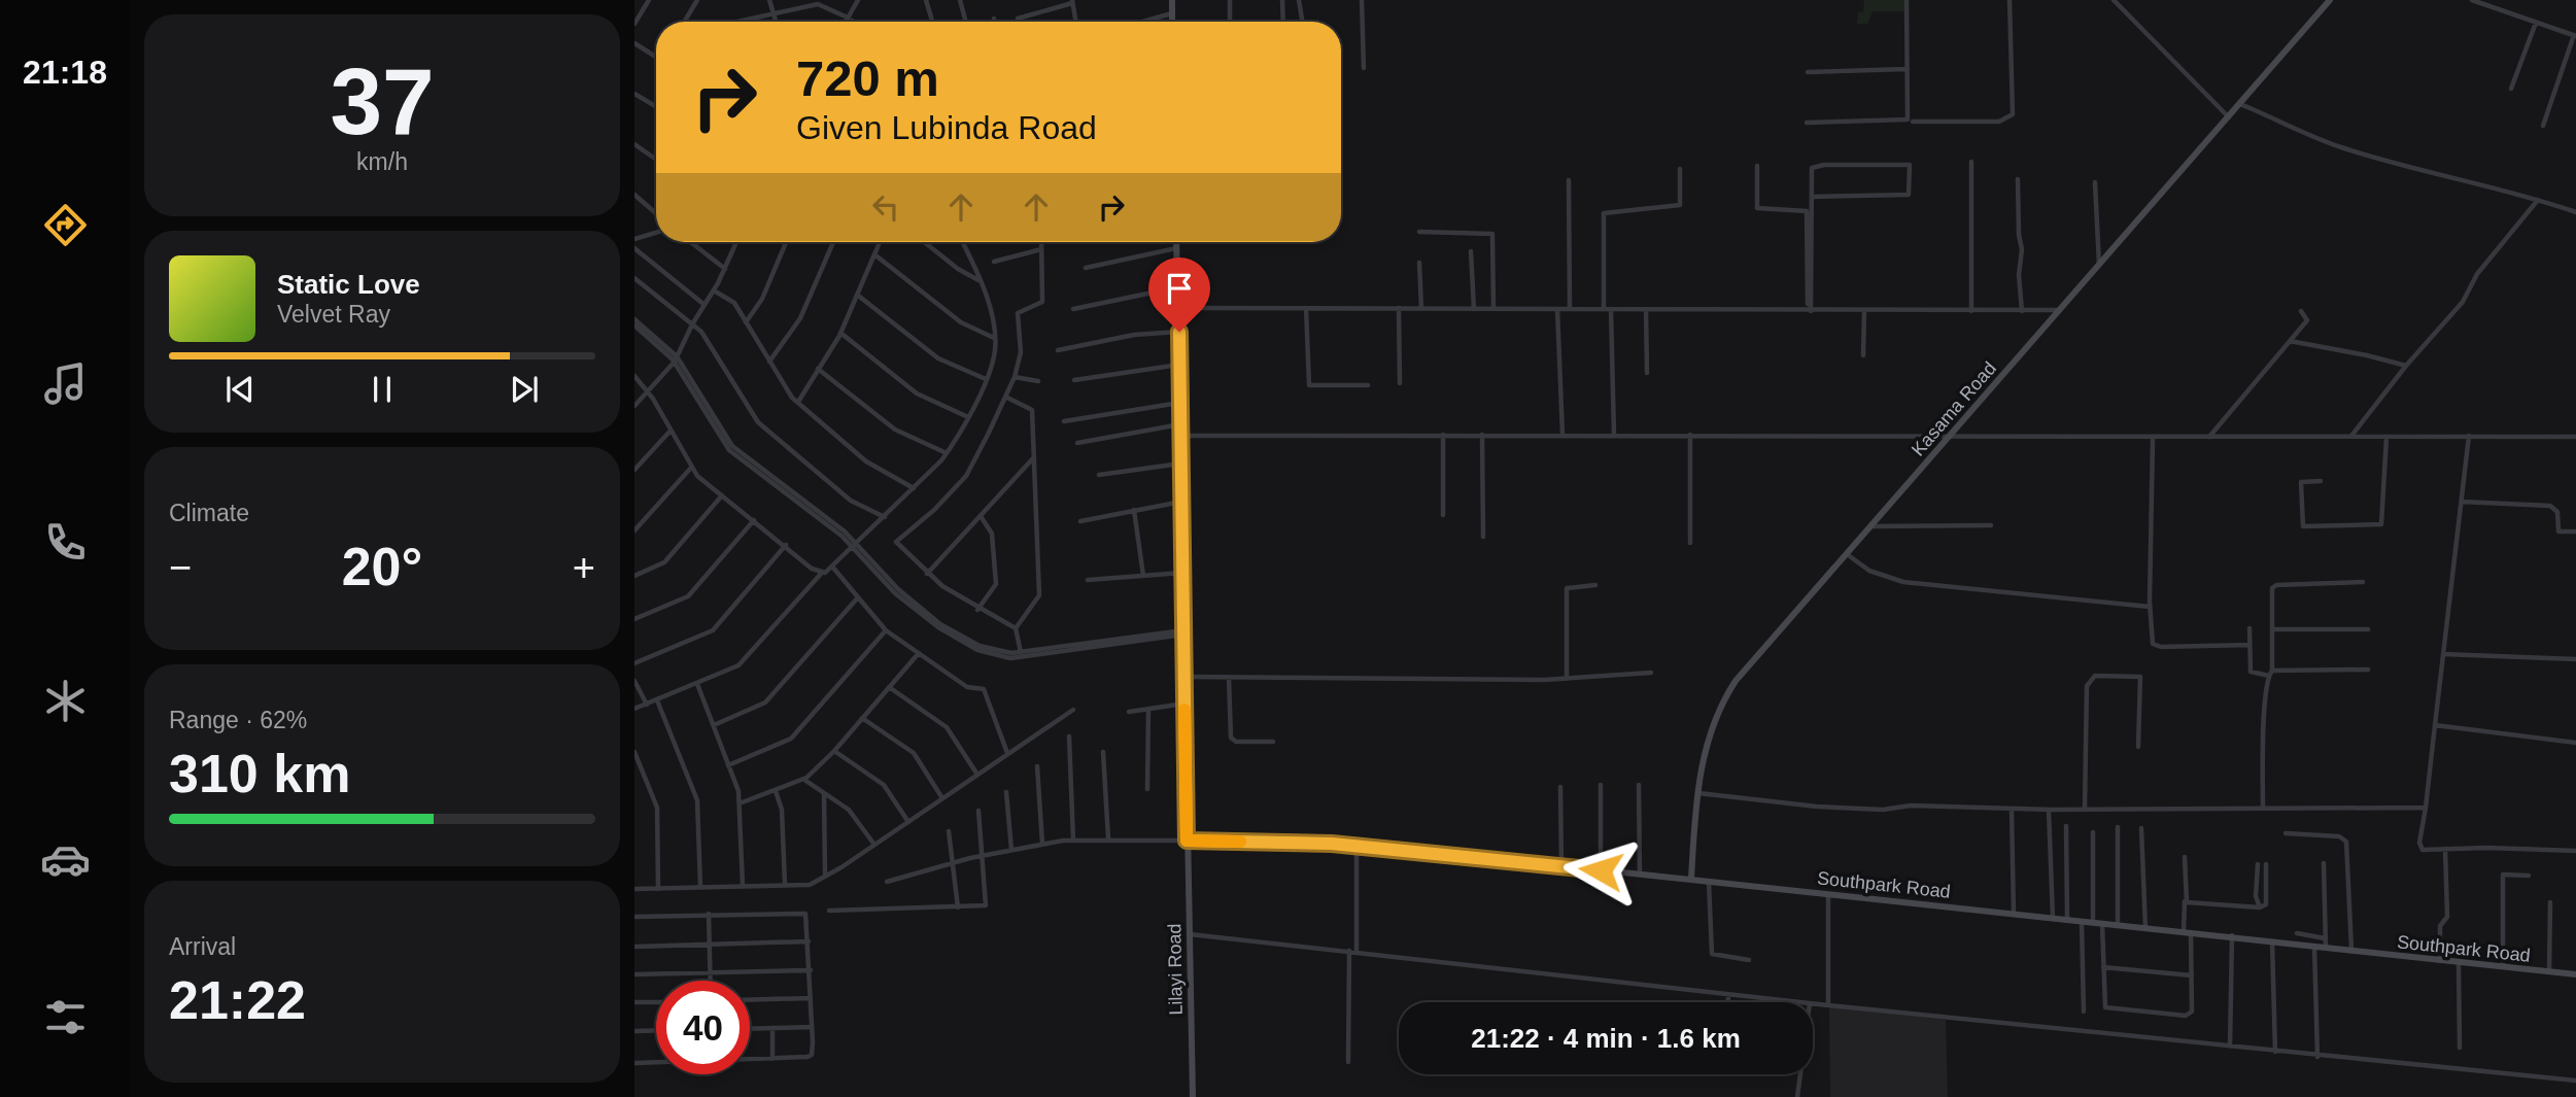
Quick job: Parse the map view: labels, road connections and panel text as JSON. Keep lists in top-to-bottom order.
{
  "streets": {
    "street": ["Kasama Road", "Southpark Road", "Lilayi Road"]
  },
  "crossings": [
    ["Kasama Road", "Southpark Road"],
    ["Southpark Road", "Lilayi Road"]
  ],
  "page": {
    "tabs": "21:18",
    "tile": [
      ["37", "km/h"],
      "Climate",
      ["Range · 62%", "310 km"],
      ["Arrival", "21:22"]
    ],
    "turn": ["720 m", "Given Lubinda Road"],
    "song": ["Static Love", "Velvet Ray"],
    "heat": ["−", "20°", "+"],
    "limit": "40",
    "trip": "21:22 · 4 min · 1.6 km"
  }
}
